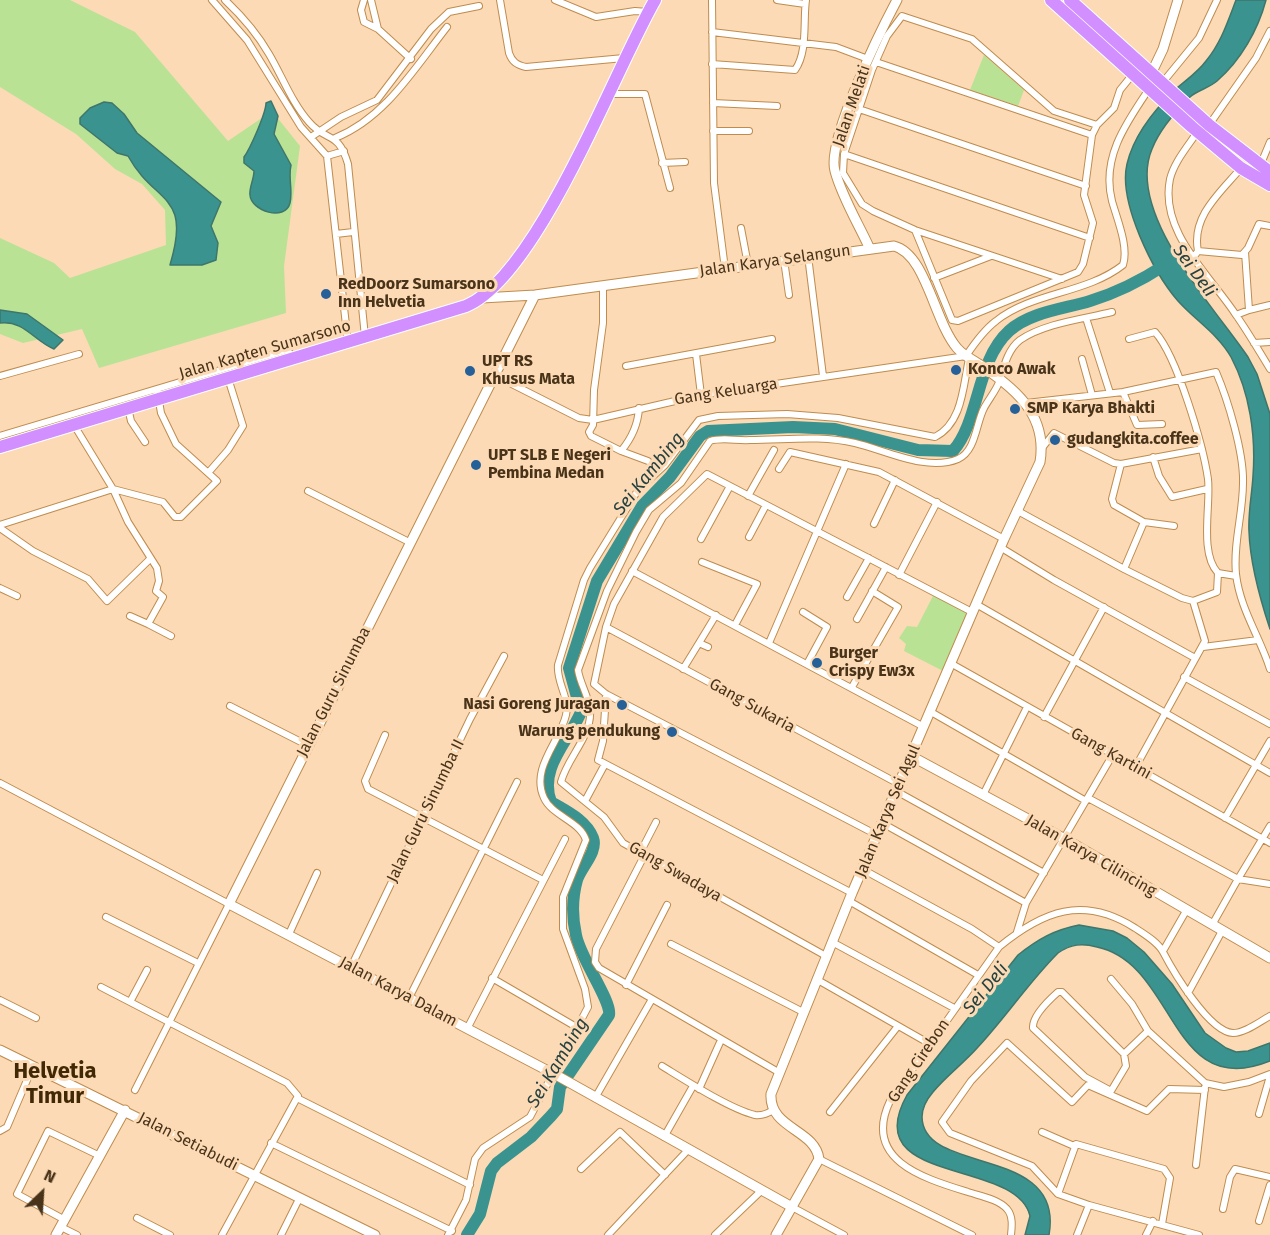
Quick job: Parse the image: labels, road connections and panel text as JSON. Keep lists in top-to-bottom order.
{
  "streets": {
    "highway": ["Jalan Kapten Sumarsono"],
    "street": [
      "Jalan Melati",
      "Jalan Karya Selangun",
      "Gang Keluarga",
      "Jalan Guru Sinumba",
      "Gang Sukaria",
      "Gang Kartini",
      "Jalan Guru Sinumba II",
      "Jalan Karya Sei Agul",
      "Jalan Karya Cilincing",
      "Gang Swadaya",
      "Jalan Karya Dalam",
      "Gang Cirebon",
      "Jalan Setiabudi"
    ]
  },
  "crossings": [
    ["Jalan Melati", "Jalan Karya Selangun"],
    ["Jalan Karya Selangun", "Jalan Kapten Sumarsono"],
    ["Jalan Karya Selangun", "Gang Keluarga"],
    ["Jalan Karya Selangun", "Jalan Guru Sinumba"],
    ["Jalan Karya Selangun", "Gang Swadaya"],
    ["Jalan Guru Sinumba", "Jalan Karya Dalam"],
    ["Gang Sukaria", "Jalan Karya Sei Agul"],
    ["Gang Kartini", "Jalan Karya Sei Agul"],
    ["Jalan Guru Sinumba II", "Jalan Karya Dalam"],
    ["Jalan Karya Sei Agul", "Jalan Karya Cilincing"],
    ["Jalan Karya Sei Agul", "Gang Swadaya"]
  ],
  "districts": ["Helvetia Timur"],
  "water": ["Sei Deli", "Sei Kambing"],
  "places": [
    "RedDoorz Sumarsono Inn Helvetia",
    "Konco Awak",
    "UPT RS Khusus Mata",
    "SMP Karya Bhakti",
    "gudangkita.coffee",
    "UPT SLB E Negeri Pembina Medan",
    "Burger Crispy Ew3x",
    "Nasi Goreng Juragan",
    "Warung pendukung"
  ],
  "north": "top right"
}
